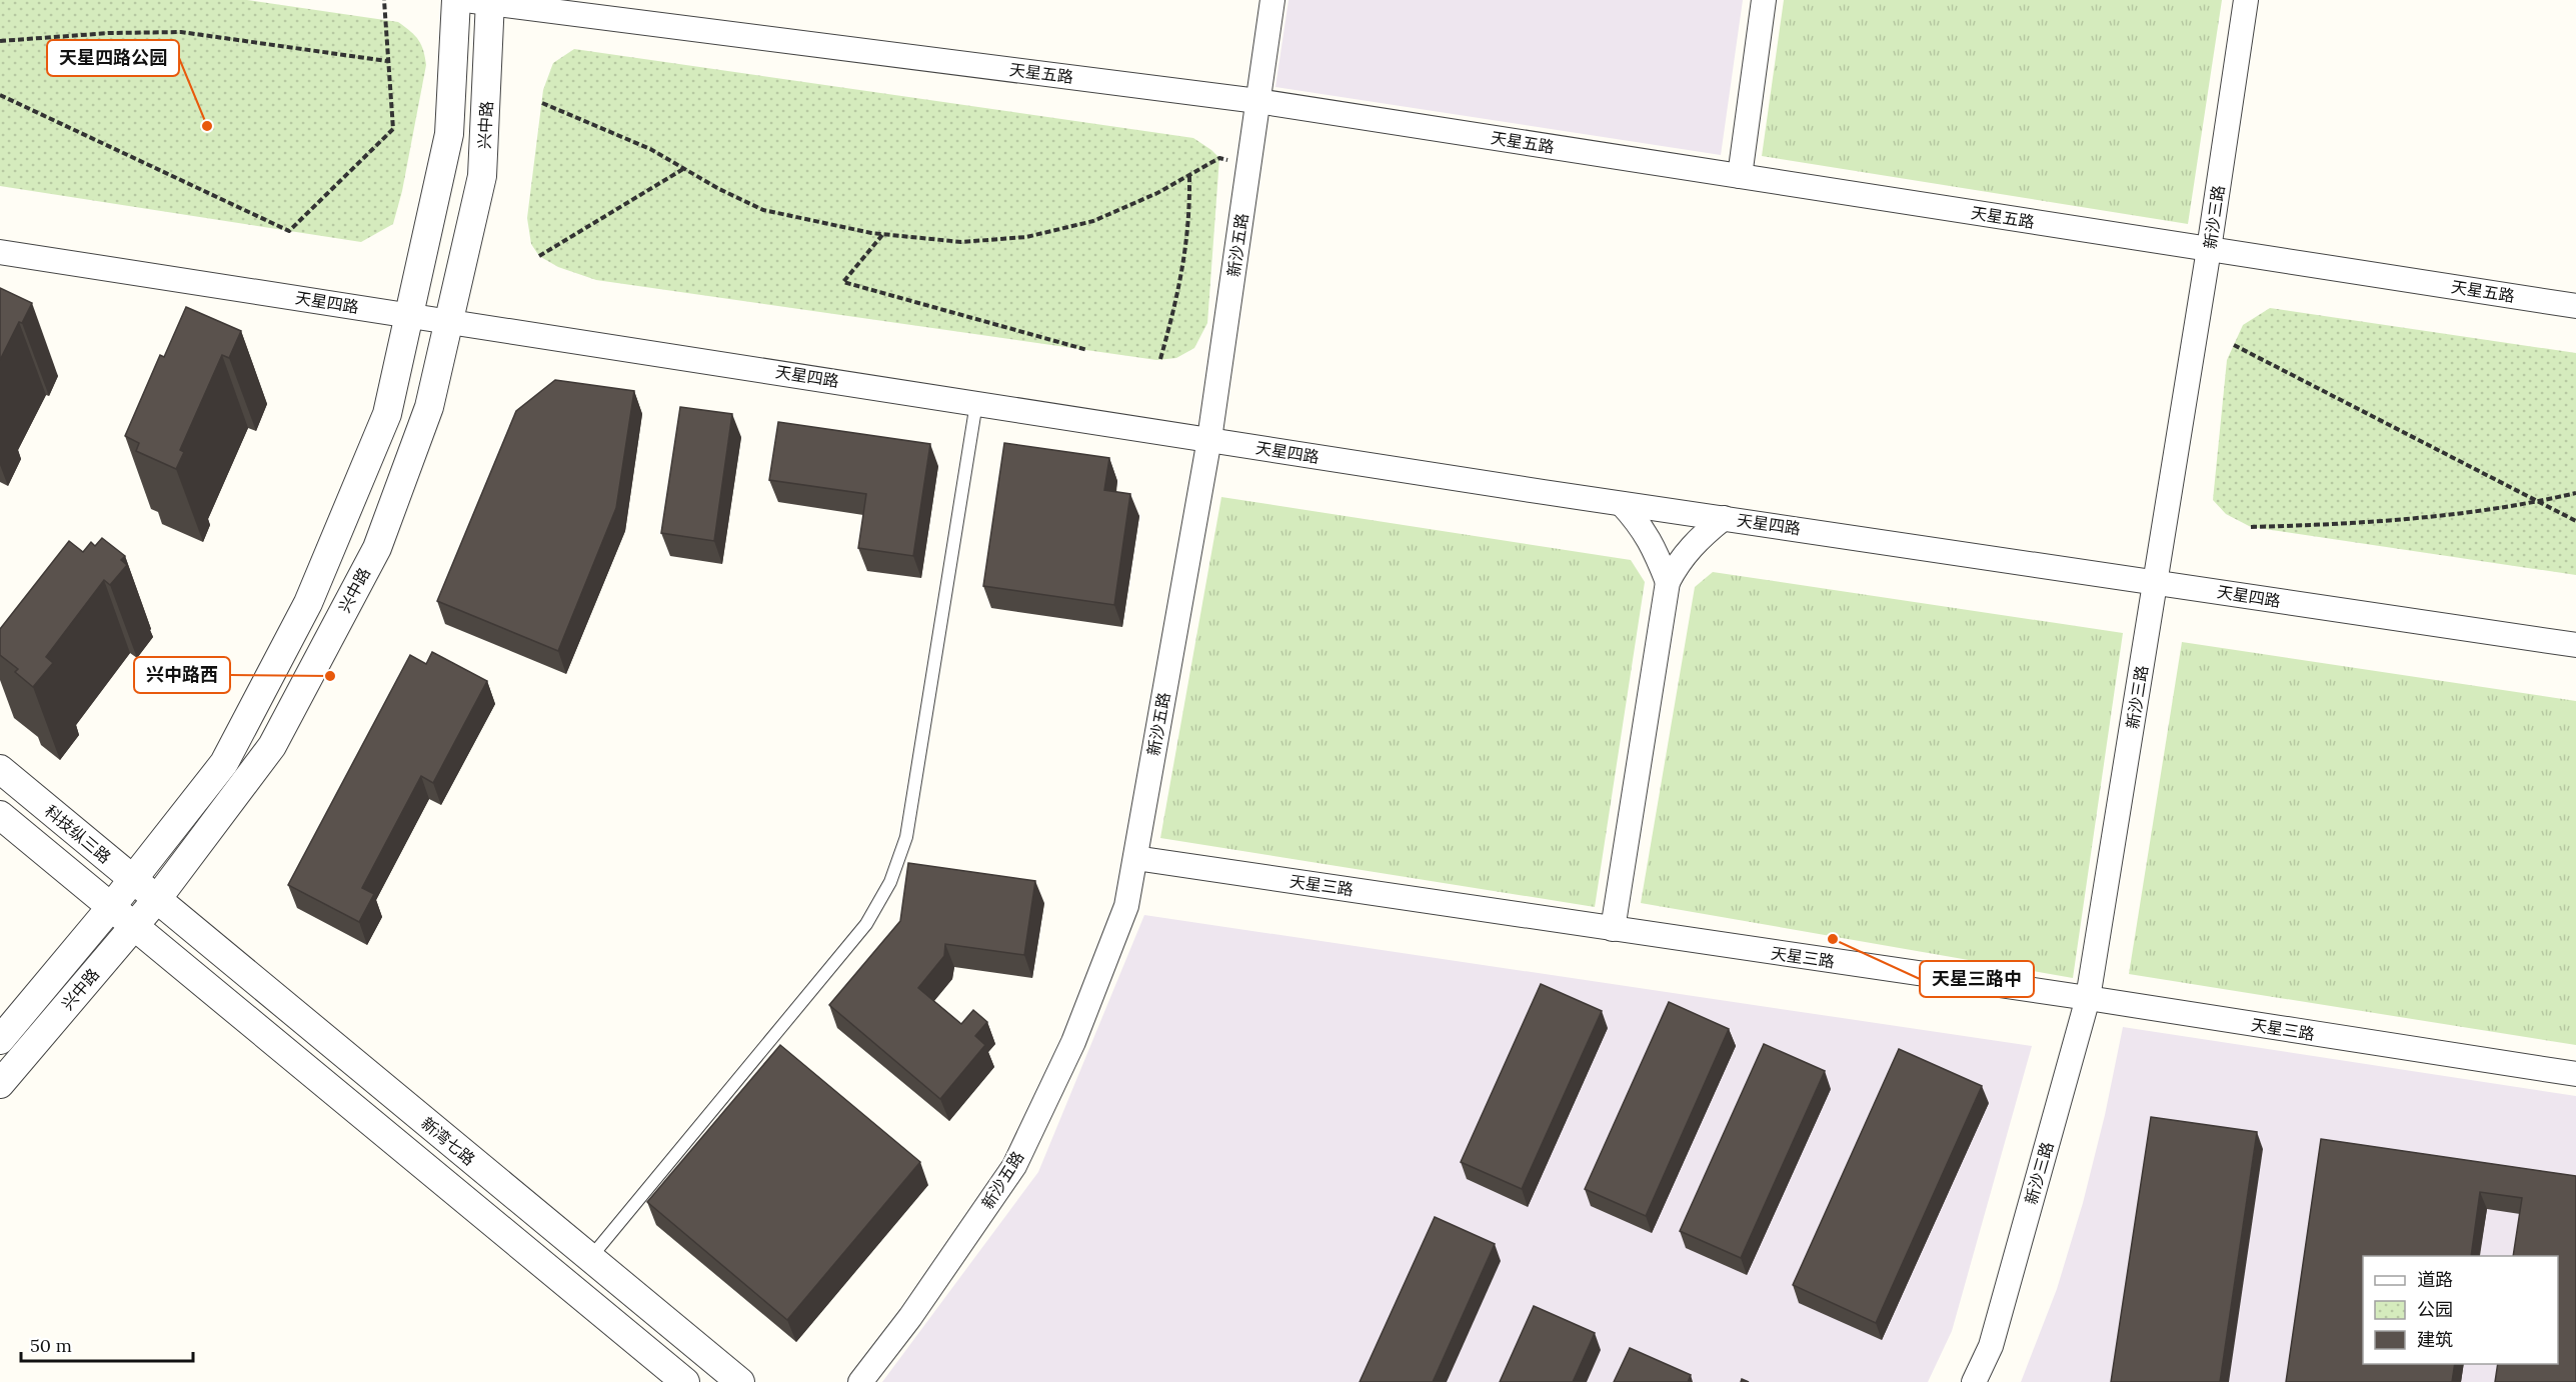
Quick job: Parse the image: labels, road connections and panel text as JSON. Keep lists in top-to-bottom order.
{
  "streets": {
    "street": [
      "天星五路",
      "兴中路",
      "新沙三路",
      "新沙五路",
      "天星四路",
      "科技纵三路",
      "天星三路",
      "新湾七路"
    ]
  },
  "crossings": [
    ["天星五路", "兴中路"],
    ["天星五路", "新沙三路"],
    ["天星五路", "新沙五路"],
    ["兴中路", "天星四路"],
    ["兴中路", "科技纵三路"],
    ["兴中路", "新湾七路"],
    ["新沙三路", "天星四路"],
    ["新沙三路", "天星三路"],
    ["新沙五路", "天星四路"],
    ["新沙五路", "天星三路"],
    ["科技纵三路", "新湾七路"]
  ],
  "places": ["天星四路公园", "兴中路西", "天星三路中"],
  "legend": ["道路", "公园", "建筑"],
  "scale_bar": "50 m"
}
